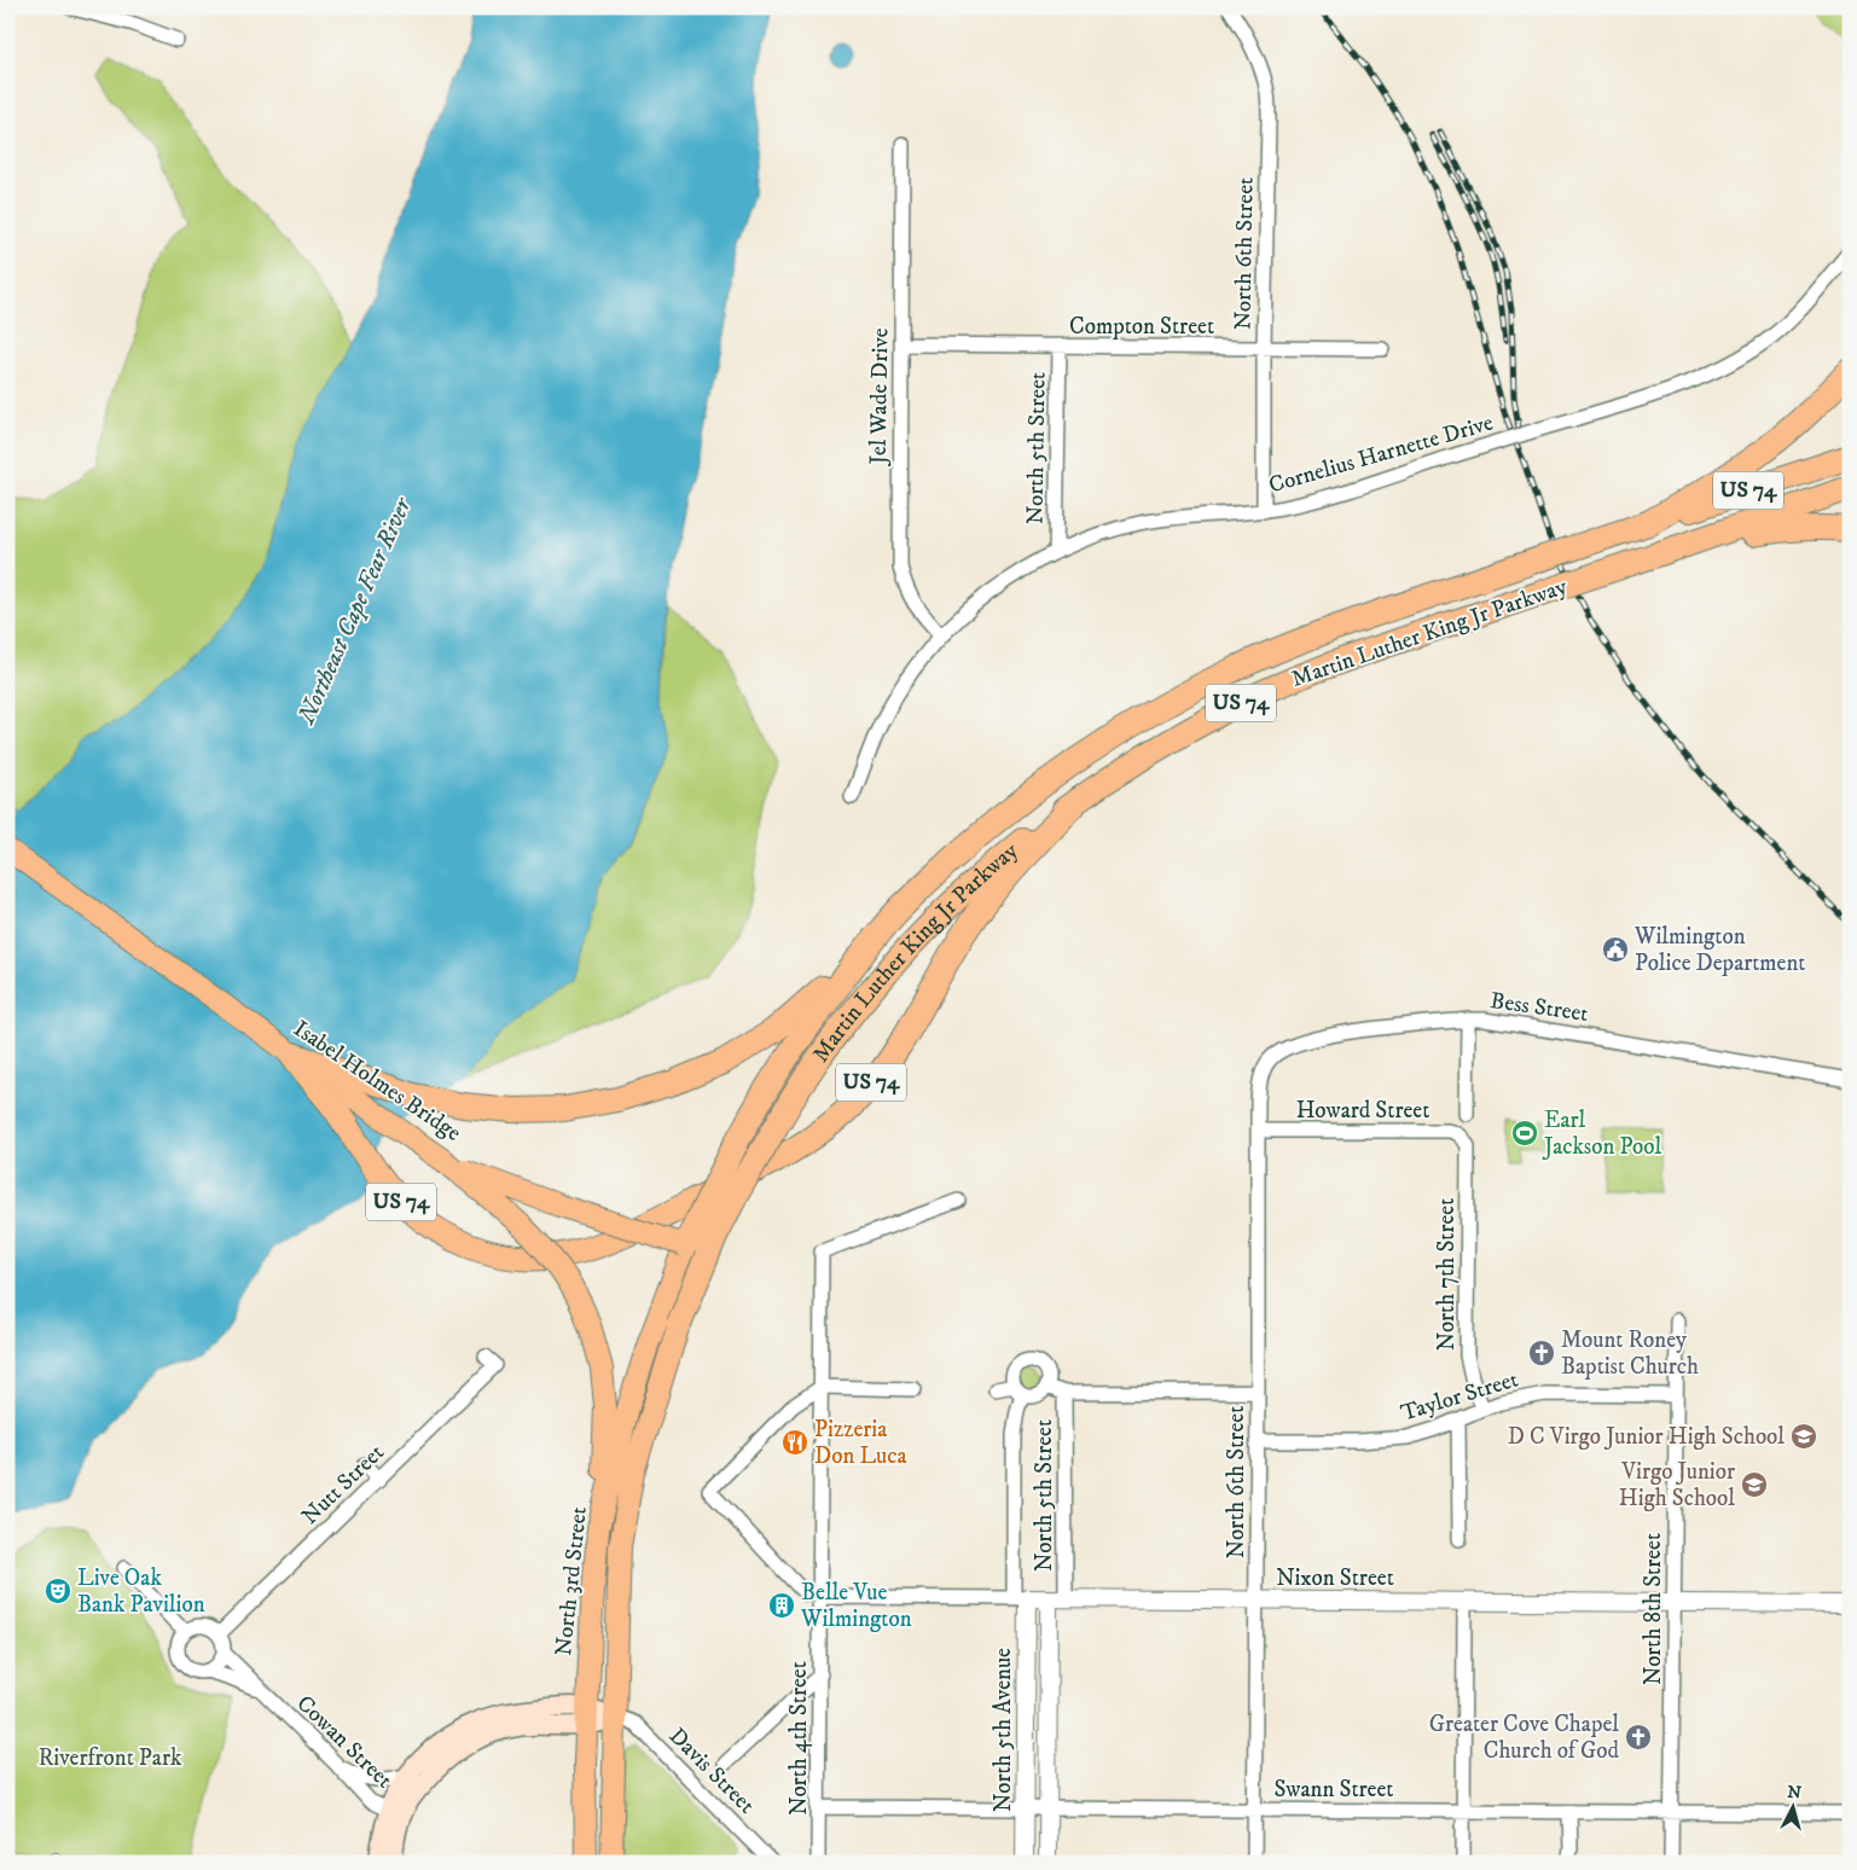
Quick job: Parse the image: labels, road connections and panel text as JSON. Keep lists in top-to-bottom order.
{
  "streets": {
    "highway": ["US 74", "Martin Luther King Jr Parkway"],
    "main road": ["Isabel Holmes Bridge", "North 3rd Street"],
    "street": [
      "North 6th Street",
      "Compton Street",
      "Jel Wade Drive",
      "North 5th Street",
      "Cornelius Harnette Drive",
      "Bess Street",
      "Howard Street",
      "North 7th Street",
      "Taylor Street",
      "Nutt Street",
      "Nixon Street",
      "North 8th Street",
      "North 5th Avenue",
      "North 4th Street",
      "Cowan Street",
      "Davis Street",
      "Swann Street"
    ]
  },
  "crossings": [
    ["North 6th Street", "Compton Street"],
    ["North 6th Street", "Cornelius Harnette Drive"],
    ["North 6th Street", "Bess Street"],
    ["North 6th Street", "Howard Street"],
    ["North 6th Street", "Taylor Street"],
    ["North 6th Street", "Nixon Street"],
    ["North 6th Street", "Swann Street"],
    ["Compton Street", "Jel Wade Drive"],
    ["Compton Street", "North 5th Street"],
    ["Jel Wade Drive", "Cornelius Harnette Drive"],
    ["North 5th Street", "Cornelius Harnette Drive"],
    ["North 5th Street", "Nixon Street"],
    ["North 5th Street", "North 5th Avenue"],
    ["US 74", "Martin Luther King Jr Parkway"],
    ["US 74", "Isabel Holmes Bridge"],
    ["Martin Luther King Jr Parkway", "Isabel Holmes Bridge"],
    ["Martin Luther King Jr Parkway", "North 3rd Street"],
    ["Isabel Holmes Bridge", "North 3rd Street"],
    ["Howard Street", "North 7th Street"],
    ["North 7th Street", "Taylor Street"],
    ["Taylor Street", "North 8th Street"],
    ["Nutt Street", "Cowan Street"],
    ["Nixon Street", "North 8th Street"],
    ["Nixon Street", "North 5th Avenue"],
    ["Nixon Street", "North 4th Street"],
    ["North 3rd Street", "Davis Street"],
    ["North 8th Street", "Swann Street"],
    ["North 5th Avenue", "Swann Street"],
    ["North 4th Street", "Swann Street"]
  ],
  "water": ["Northeast Cape Fear River"],
  "parks": ["Riverfront Park"],
  "places": {
    "public building": ["Wilmington Police Department"],
    "sports": ["Earl Jackson Pool"],
    "church": ["Mount Roney Baptist Church", "Greater Cove Chapel Church of God"],
    "school or university": ["D C Virgo Junior High School", "Virgo Junior High School"],
    "restaurant": ["Pizzeria Don Luca"],
    "theatre": ["Live Oak Bank Pavilion"],
    "building": ["Belle Vue Wilmington"]
  },
  "north": "top"
}
